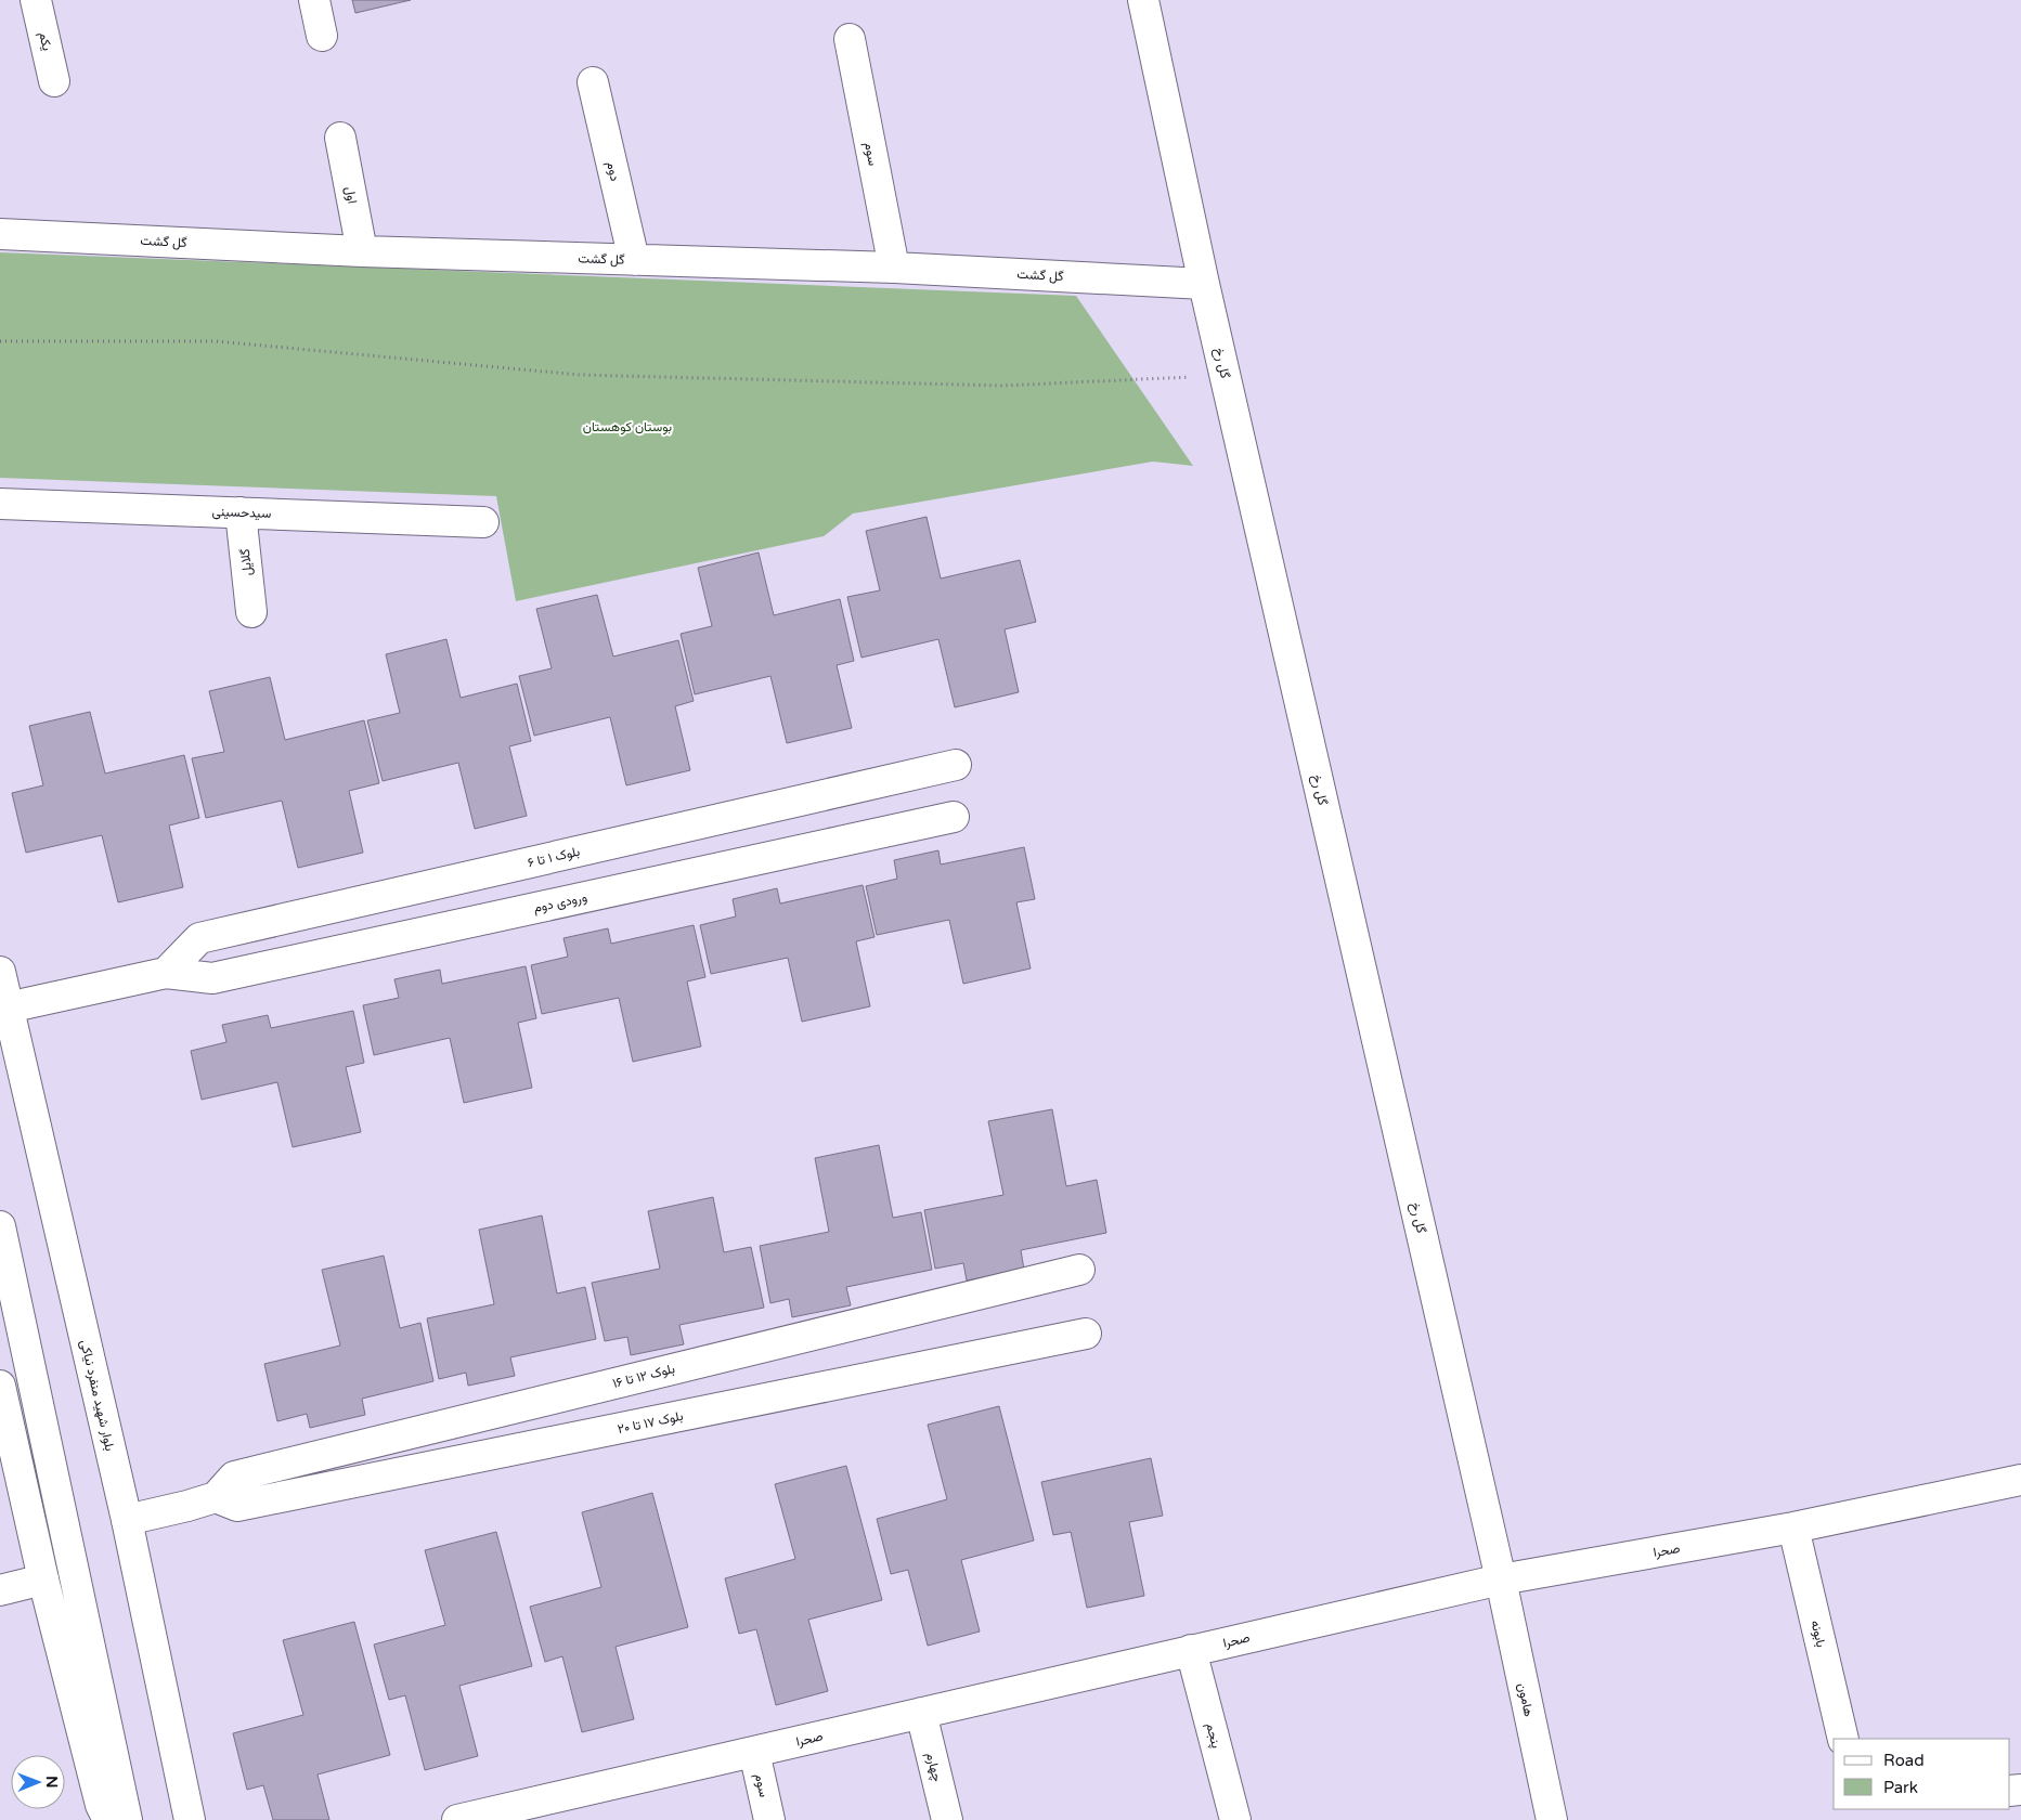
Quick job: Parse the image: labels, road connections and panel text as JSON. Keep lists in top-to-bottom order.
{
  "streets": {
    "street": [
      "یکم",
      "سوم",
      "دوم",
      "اول",
      "گل گشت",
      "گل رخ",
      "سیدحسینی",
      "گلایل",
      "بلوک ۱ تا ۶",
      "ورودی دوم",
      "بلوک ۱۲ تا ۱۶",
      "بلوار شهید منفرد نیاکی",
      "بلوک ۱۷ تا ۲۰",
      "صحرا",
      "بابونه",
      "هامون",
      "پنجم",
      "چهارم"
    ]
  },
  "crossings": [
    ["سوم", "گل گشت"],
    ["سوم", "صحرا"],
    ["دوم", "گل گشت"],
    ["اول", "گل گشت"],
    ["گل گشت", "گل رخ"],
    ["گل رخ", "صحرا"],
    ["گل رخ", "هامون"],
    ["سیدحسینی", "گلایل"],
    ["بلوک ۱ تا ۶", "ورودی دوم"],
    ["بلوک ۱۲ تا ۱۶", "بلوک ۱۷ تا ۲۰"],
    ["صحرا", "بابونه"],
    ["صحرا", "هامون"],
    ["صحرا", "پنجم"],
    ["صحرا", "چهارم"]
  ],
  "parks": ["بوستان کوهستان"],
  "legend": ["Road", "Park"],
  "north": "right"
}
